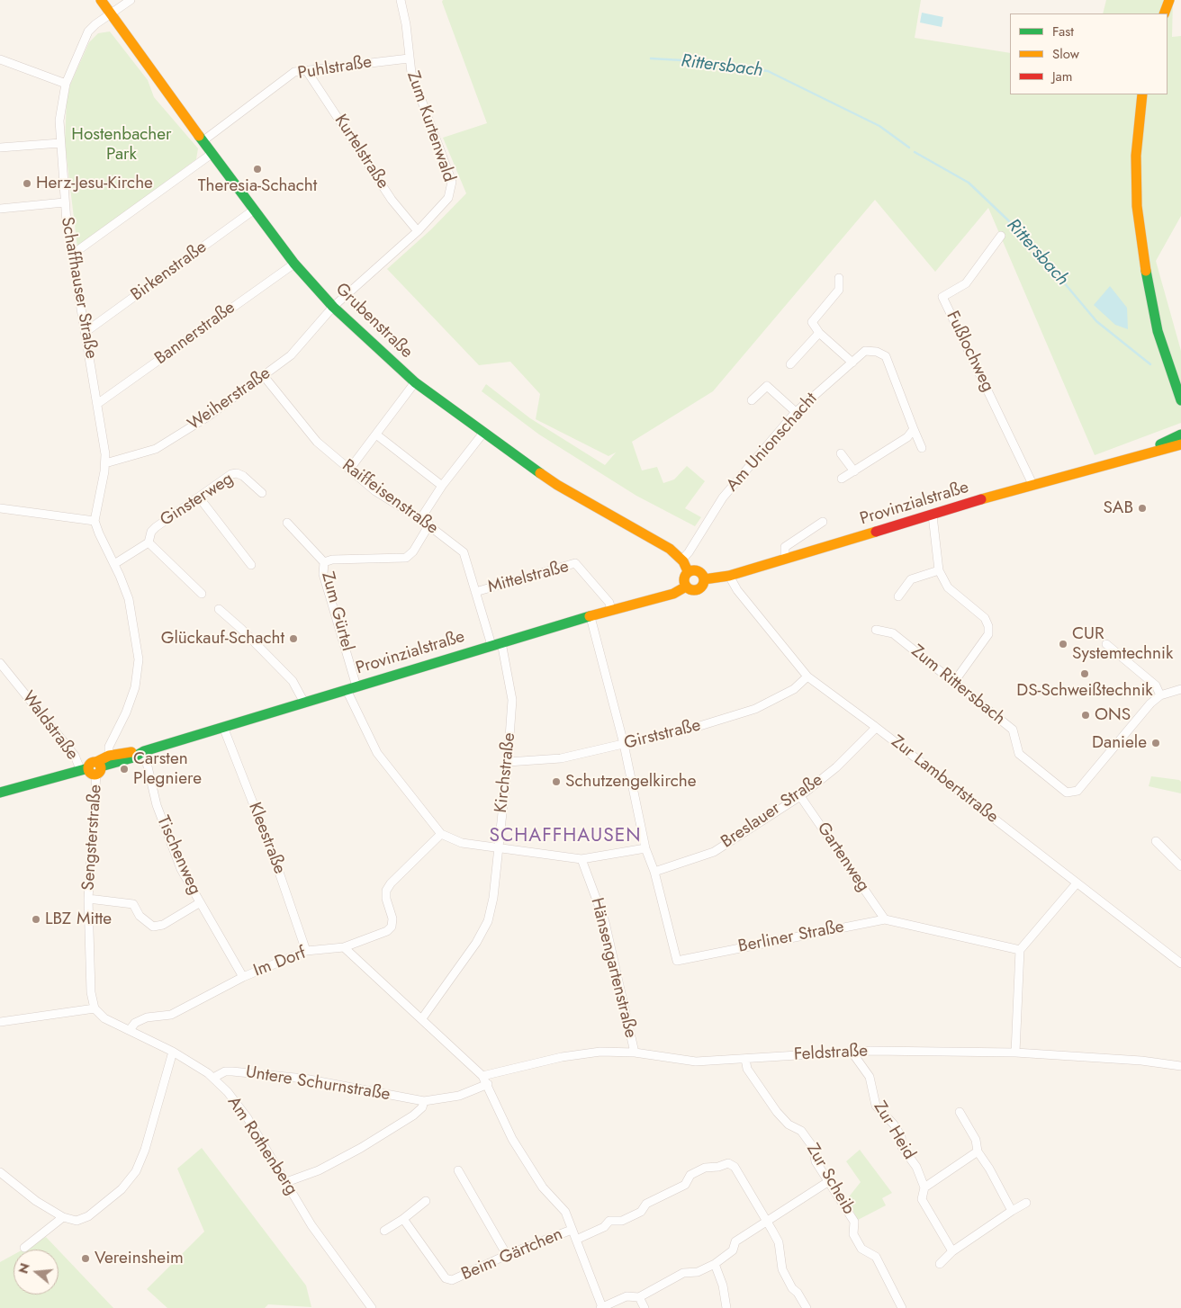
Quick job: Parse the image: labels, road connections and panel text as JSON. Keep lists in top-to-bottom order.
{
  "streets": {
    "street": [
      "Puhlstraße",
      "Zum Kurtenwald",
      "Kurtelstraße",
      "Birkenstraße",
      "Schaffhauser Straße",
      "Grubenstraße",
      "Bannerstraße",
      "Fußlochweg",
      "Weiherstraße",
      "Am Unionschacht",
      "Raiffeisenstraße",
      "Ginsterweg",
      "Provinzialstraße",
      "Mittelstraße",
      "Zum Gürtel",
      "Zum Rittersbach",
      "Waldstraße",
      "Girststraße",
      "Kirchstraße",
      "Zur Lambertstraße",
      "Breslauer Straße",
      "Sengsterstraße",
      "Kleestraße",
      "Tischenweg",
      "Gartenweg",
      "Berliner Straße",
      "Im Dorf",
      "Hänsengartenstraße",
      "Feldstraße",
      "Untere Schurnstraße",
      "Zur Heid",
      "Am Rothenberg",
      "Zur Scheib",
      "Beim Gärtchen"
    ]
  },
  "crossings": [
    ["Puhlstraße", "Zum Kurtenwald"],
    ["Puhlstraße", "Kurtelstraße"],
    ["Puhlstraße", "Grubenstraße"],
    ["Zum Kurtenwald", "Kurtelstraße"],
    ["Zum Kurtenwald", "Grubenstraße"],
    ["Zum Kurtenwald", "Weiherstraße"],
    ["Birkenstraße", "Schaffhauser Straße"],
    ["Birkenstraße", "Grubenstraße"],
    ["Schaffhauser Straße", "Grubenstraße"],
    ["Schaffhauser Straße", "Bannerstraße"],
    ["Schaffhauser Straße", "Weiherstraße"],
    ["Grubenstraße", "Bannerstraße"],
    ["Grubenstraße", "Weiherstraße"],
    ["Grubenstraße", "Am Unionschacht"],
    ["Grubenstraße", "Provinzialstraße"],
    ["Fußlochweg", "Provinzialstraße"],
    ["Weiherstraße", "Raiffeisenstraße"],
    ["Raiffeisenstraße", "Zum Gürtel"],
    ["Raiffeisenstraße", "Kirchstraße"],
    ["Provinzialstraße", "Mittelstraße"],
    ["Provinzialstraße", "Zum Gürtel"],
    ["Provinzialstraße", "Waldstraße"],
    ["Provinzialstraße", "Kirchstraße"],
    ["Provinzialstraße", "Zur Lambertstraße"],
    ["Provinzialstraße", "Sengsterstraße"],
    ["Provinzialstraße", "Kleestraße"],
    ["Provinzialstraße", "Tischenweg"],
    ["Provinzialstraße", "Berliner Straße"],
    ["Mittelstraße", "Kirchstraße"],
    ["Zum Gürtel", "Im Dorf"],
    ["Waldstraße", "Sengsterstraße"],
    ["Girststraße", "Kirchstraße"],
    ["Girststraße", "Zur Lambertstraße"],
    ["Girststraße", "Berliner Straße"],
    ["Zur Lambertstraße", "Breslauer Straße"],
    ["Breslauer Straße", "Gartenweg"],
    ["Breslauer Straße", "Berliner Straße"],
    ["Sengsterstraße", "Am Rothenberg"],
    ["Kleestraße", "Im Dorf"],
    ["Tischenweg", "Im Dorf"],
    ["Gartenweg", "Berliner Straße"],
    ["Im Dorf", "Am Rothenberg"],
    ["Hänsengartenstraße", "Feldstraße"],
    ["Feldstraße", "Zur Heid"],
    ["Feldstraße", "Zur Scheib"],
    ["Untere Schurnstraße", "Am Rothenberg"]
  ],
  "districts": ["SCHAFFHAUSEN"],
  "water": ["Rittersbach"],
  "parks": ["Hostenbacher Park"],
  "places": [
    "Theresia-Schacht",
    "Herz-Jesu-Kirche",
    "SAB",
    "Glückauf-Schacht",
    "CUR Systemtechnik",
    "DS-Schweißtechnik",
    "ONS",
    "Daniele",
    "Carsten Plegniere",
    "Schutzengelkirche",
    "LBZ Mitte",
    "Vereinsheim"
  ],
  "legend": ["Fast", "Slow", "Jam"],
  "north": "left"
}
